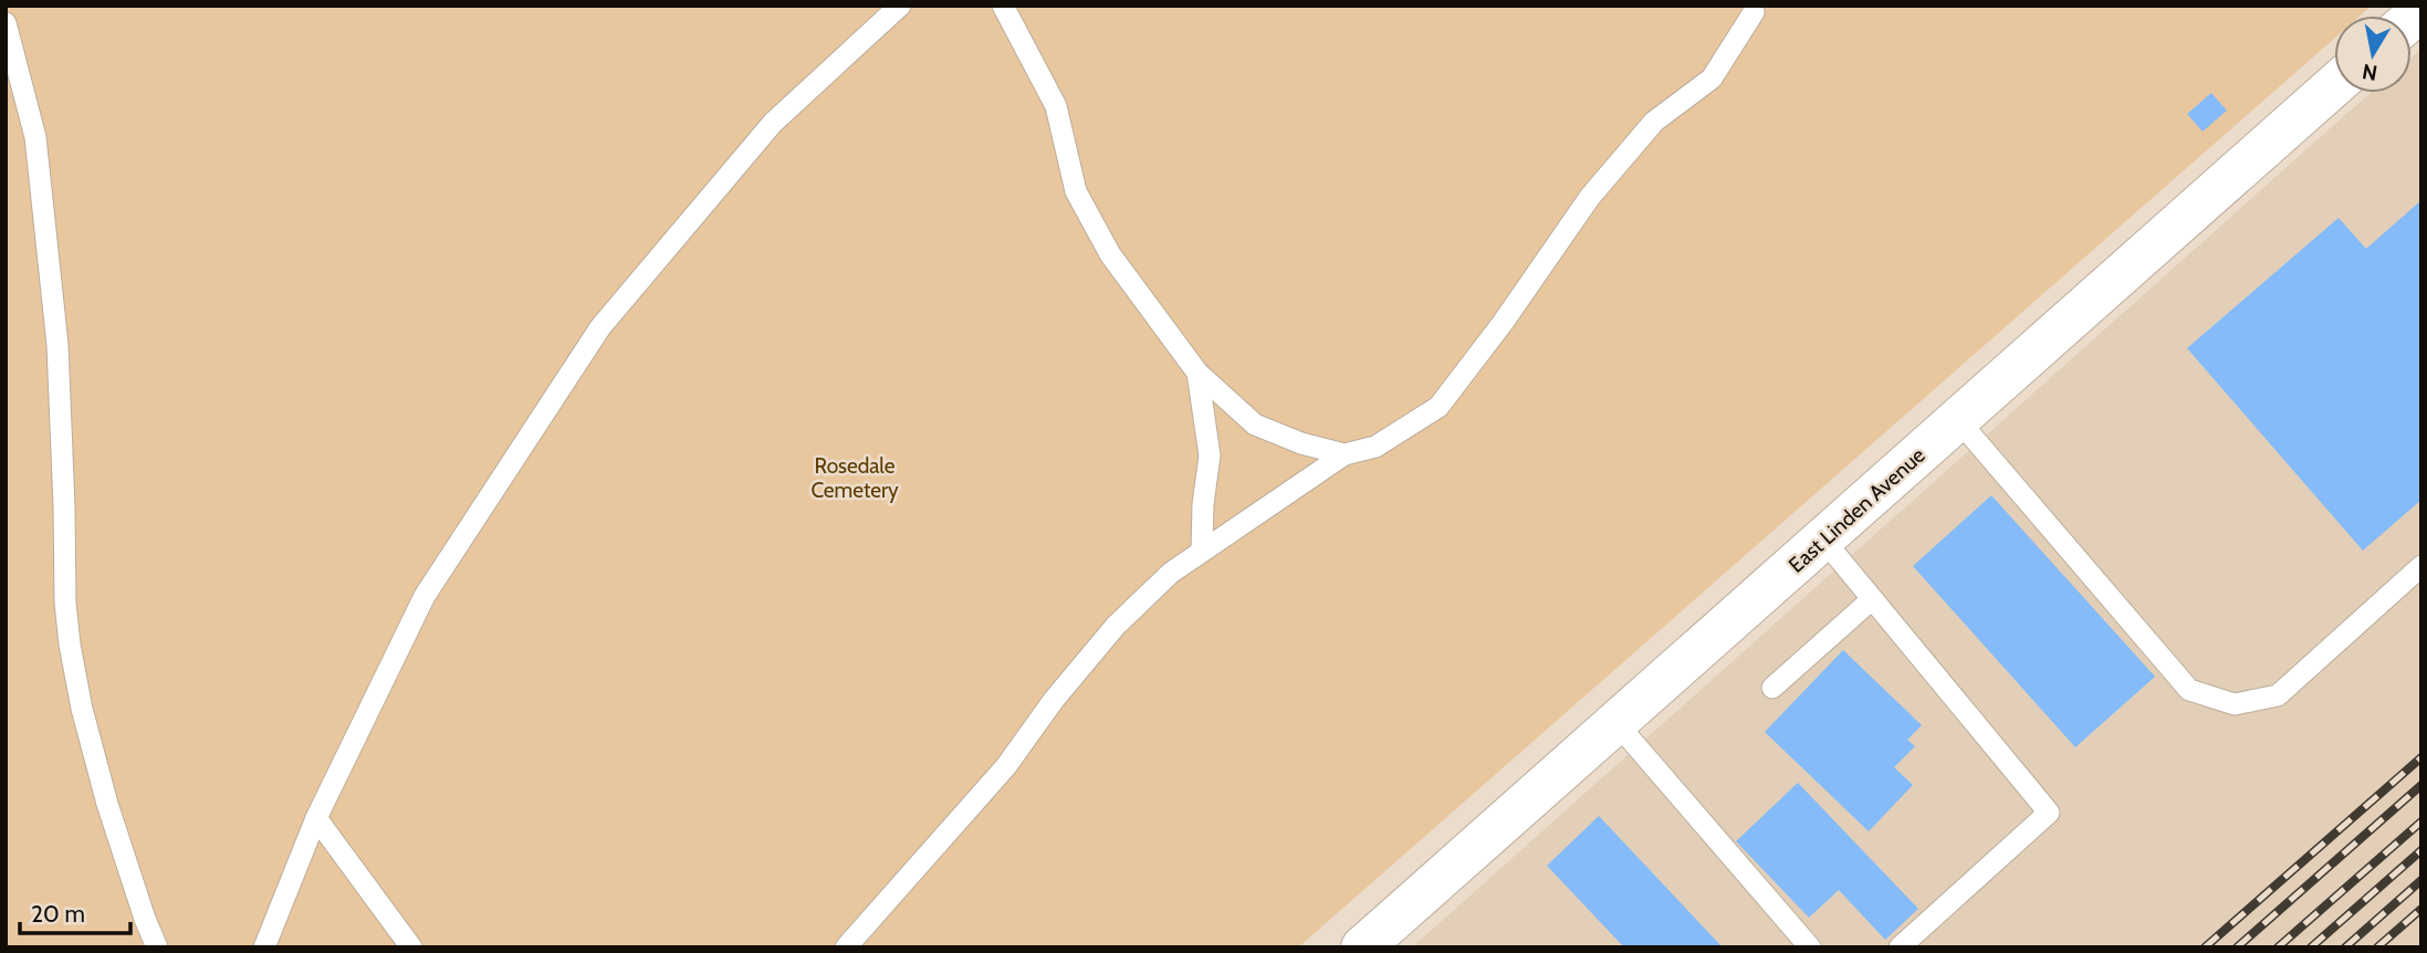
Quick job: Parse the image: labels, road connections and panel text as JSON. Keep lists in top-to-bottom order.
{
  "streets": {
    "street": ["East Linden Avenue"]
  },
  "parks": ["Rosedale Cemetery"],
  "scale_bar": "20 m",
  "north": "bottom"
}
